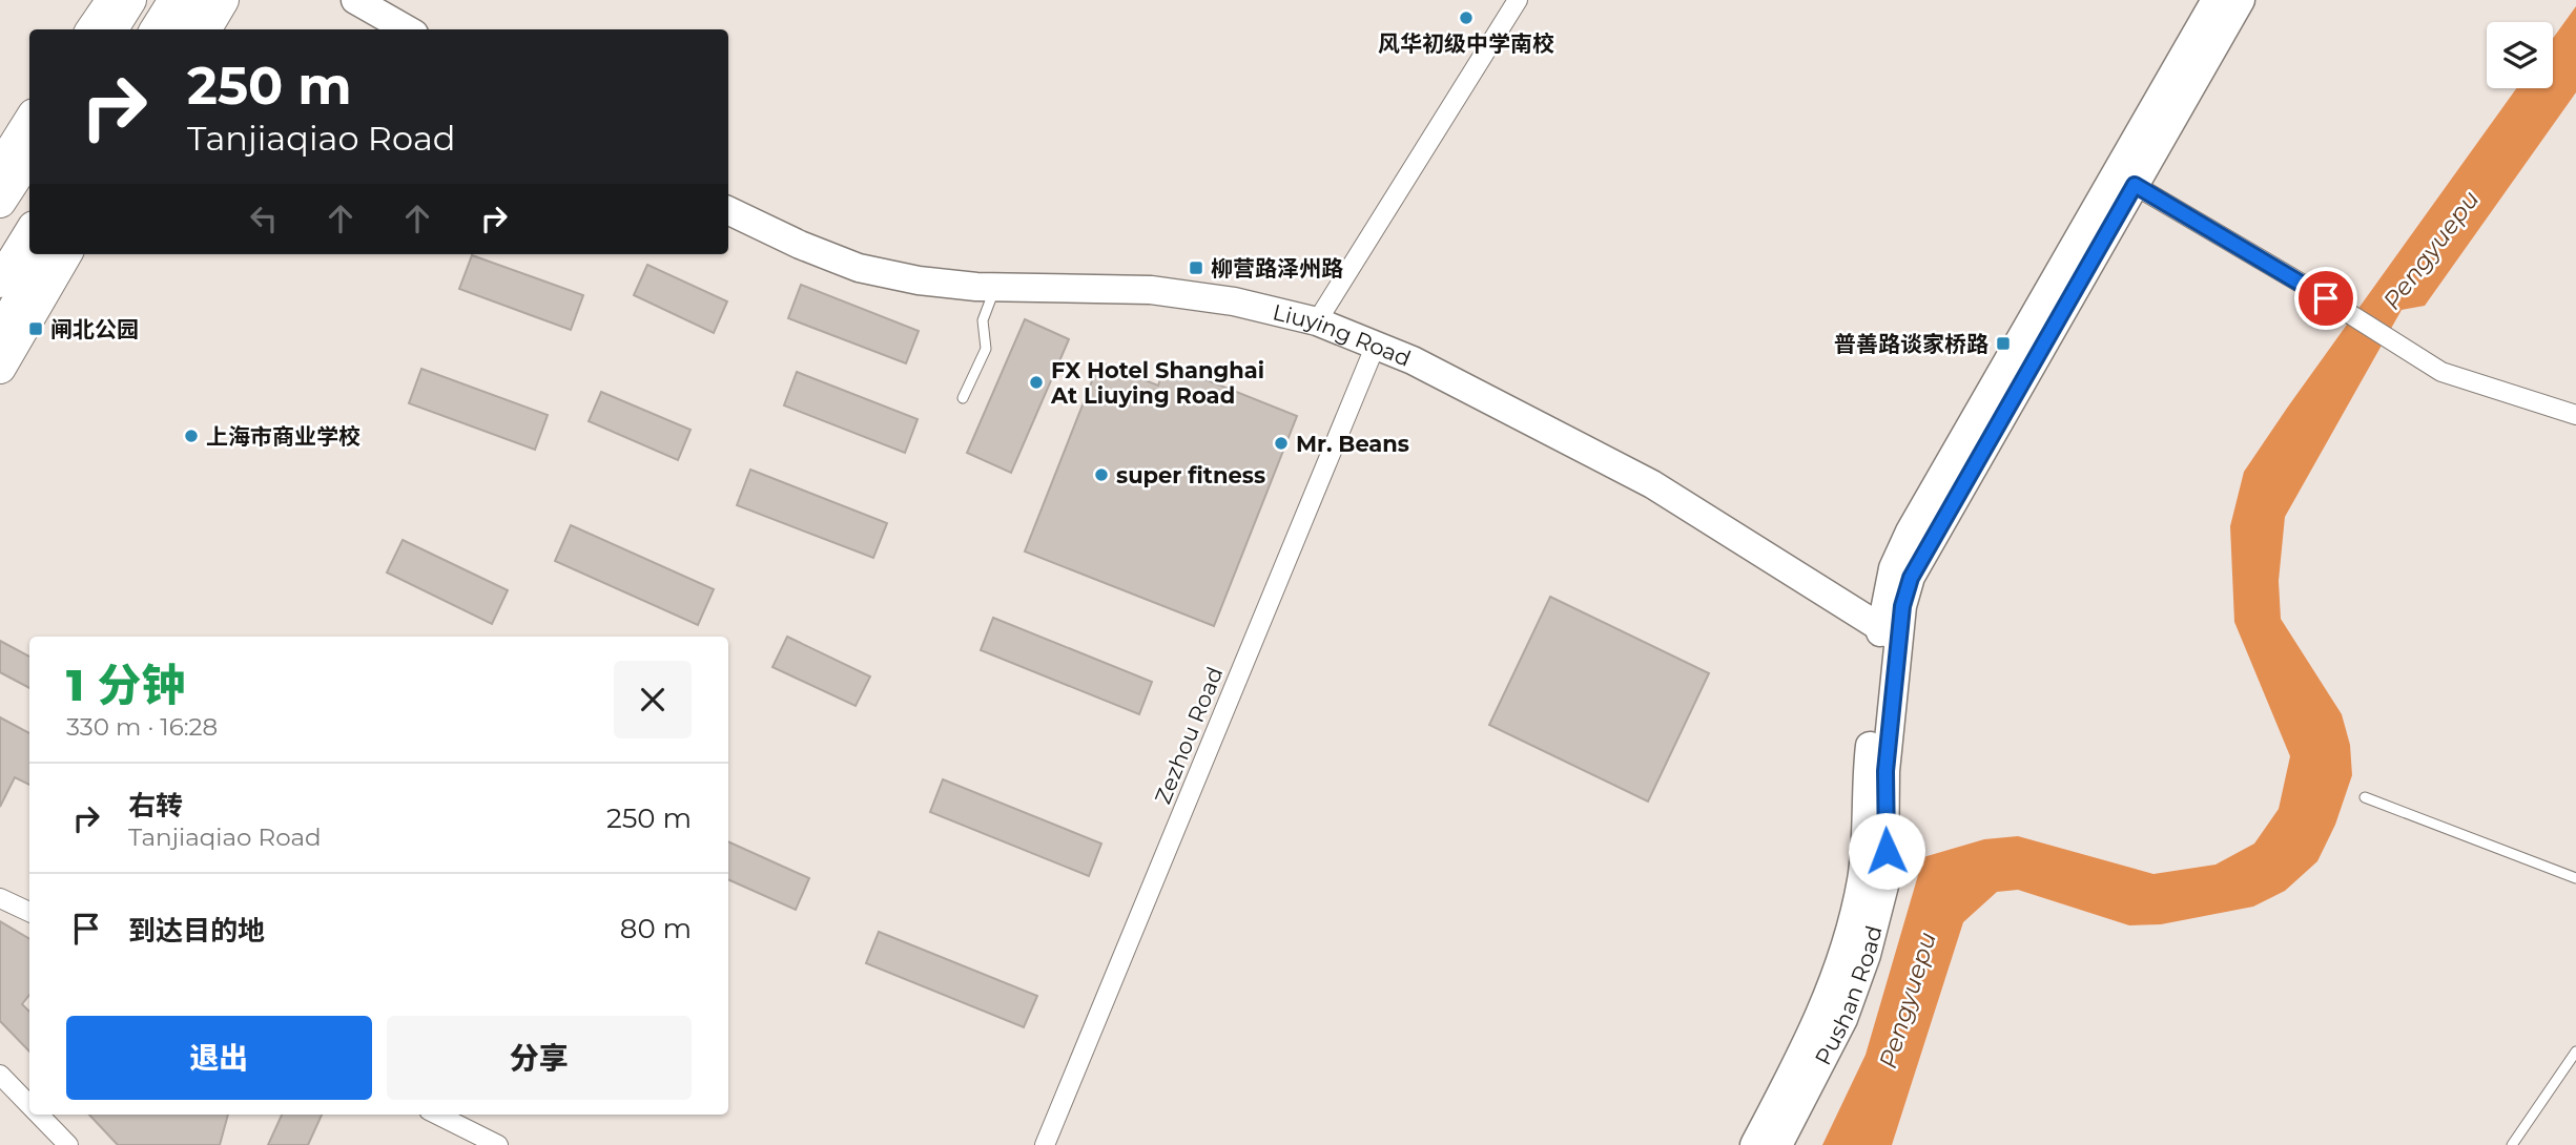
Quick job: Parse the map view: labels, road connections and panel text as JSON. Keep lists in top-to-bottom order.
{
  "streets": {
    "main road": ["Liuying Road", "Pushan Road"],
    "street": ["Zezhou Road"]
  },
  "crossings": [
    ["Liuying Road", "Zezhou Road"],
    ["Liuying Road", "Pushan Road"]
  ],
  "water": ["Pengyuepu"],
  "places": {
    "other": [
      "风华初级中学南校",
      "FX Hotel Shanghai At Liuying Road",
      "上海市商业学校",
      "Mr. Beans",
      "super fitness"
    ],
    "transit": ["柳营路泽州路", "闸北公园", "普善路谈家桥路"]
  },
  "page": {
    "turn": ["250 m", "Tanjiaqiao Road"],
    "heading": ["1 分钟", "330 m · 16:28"],
    "list": [
      {
        "name": "右转",
        "note": "Tanjiaqiao Road",
        "value": "250 m"
      },
      {
        "name": "到达目的地",
        "value": "80 m"
      }
    ],
    "buttons": ["退出", "分享"]
  }
}
